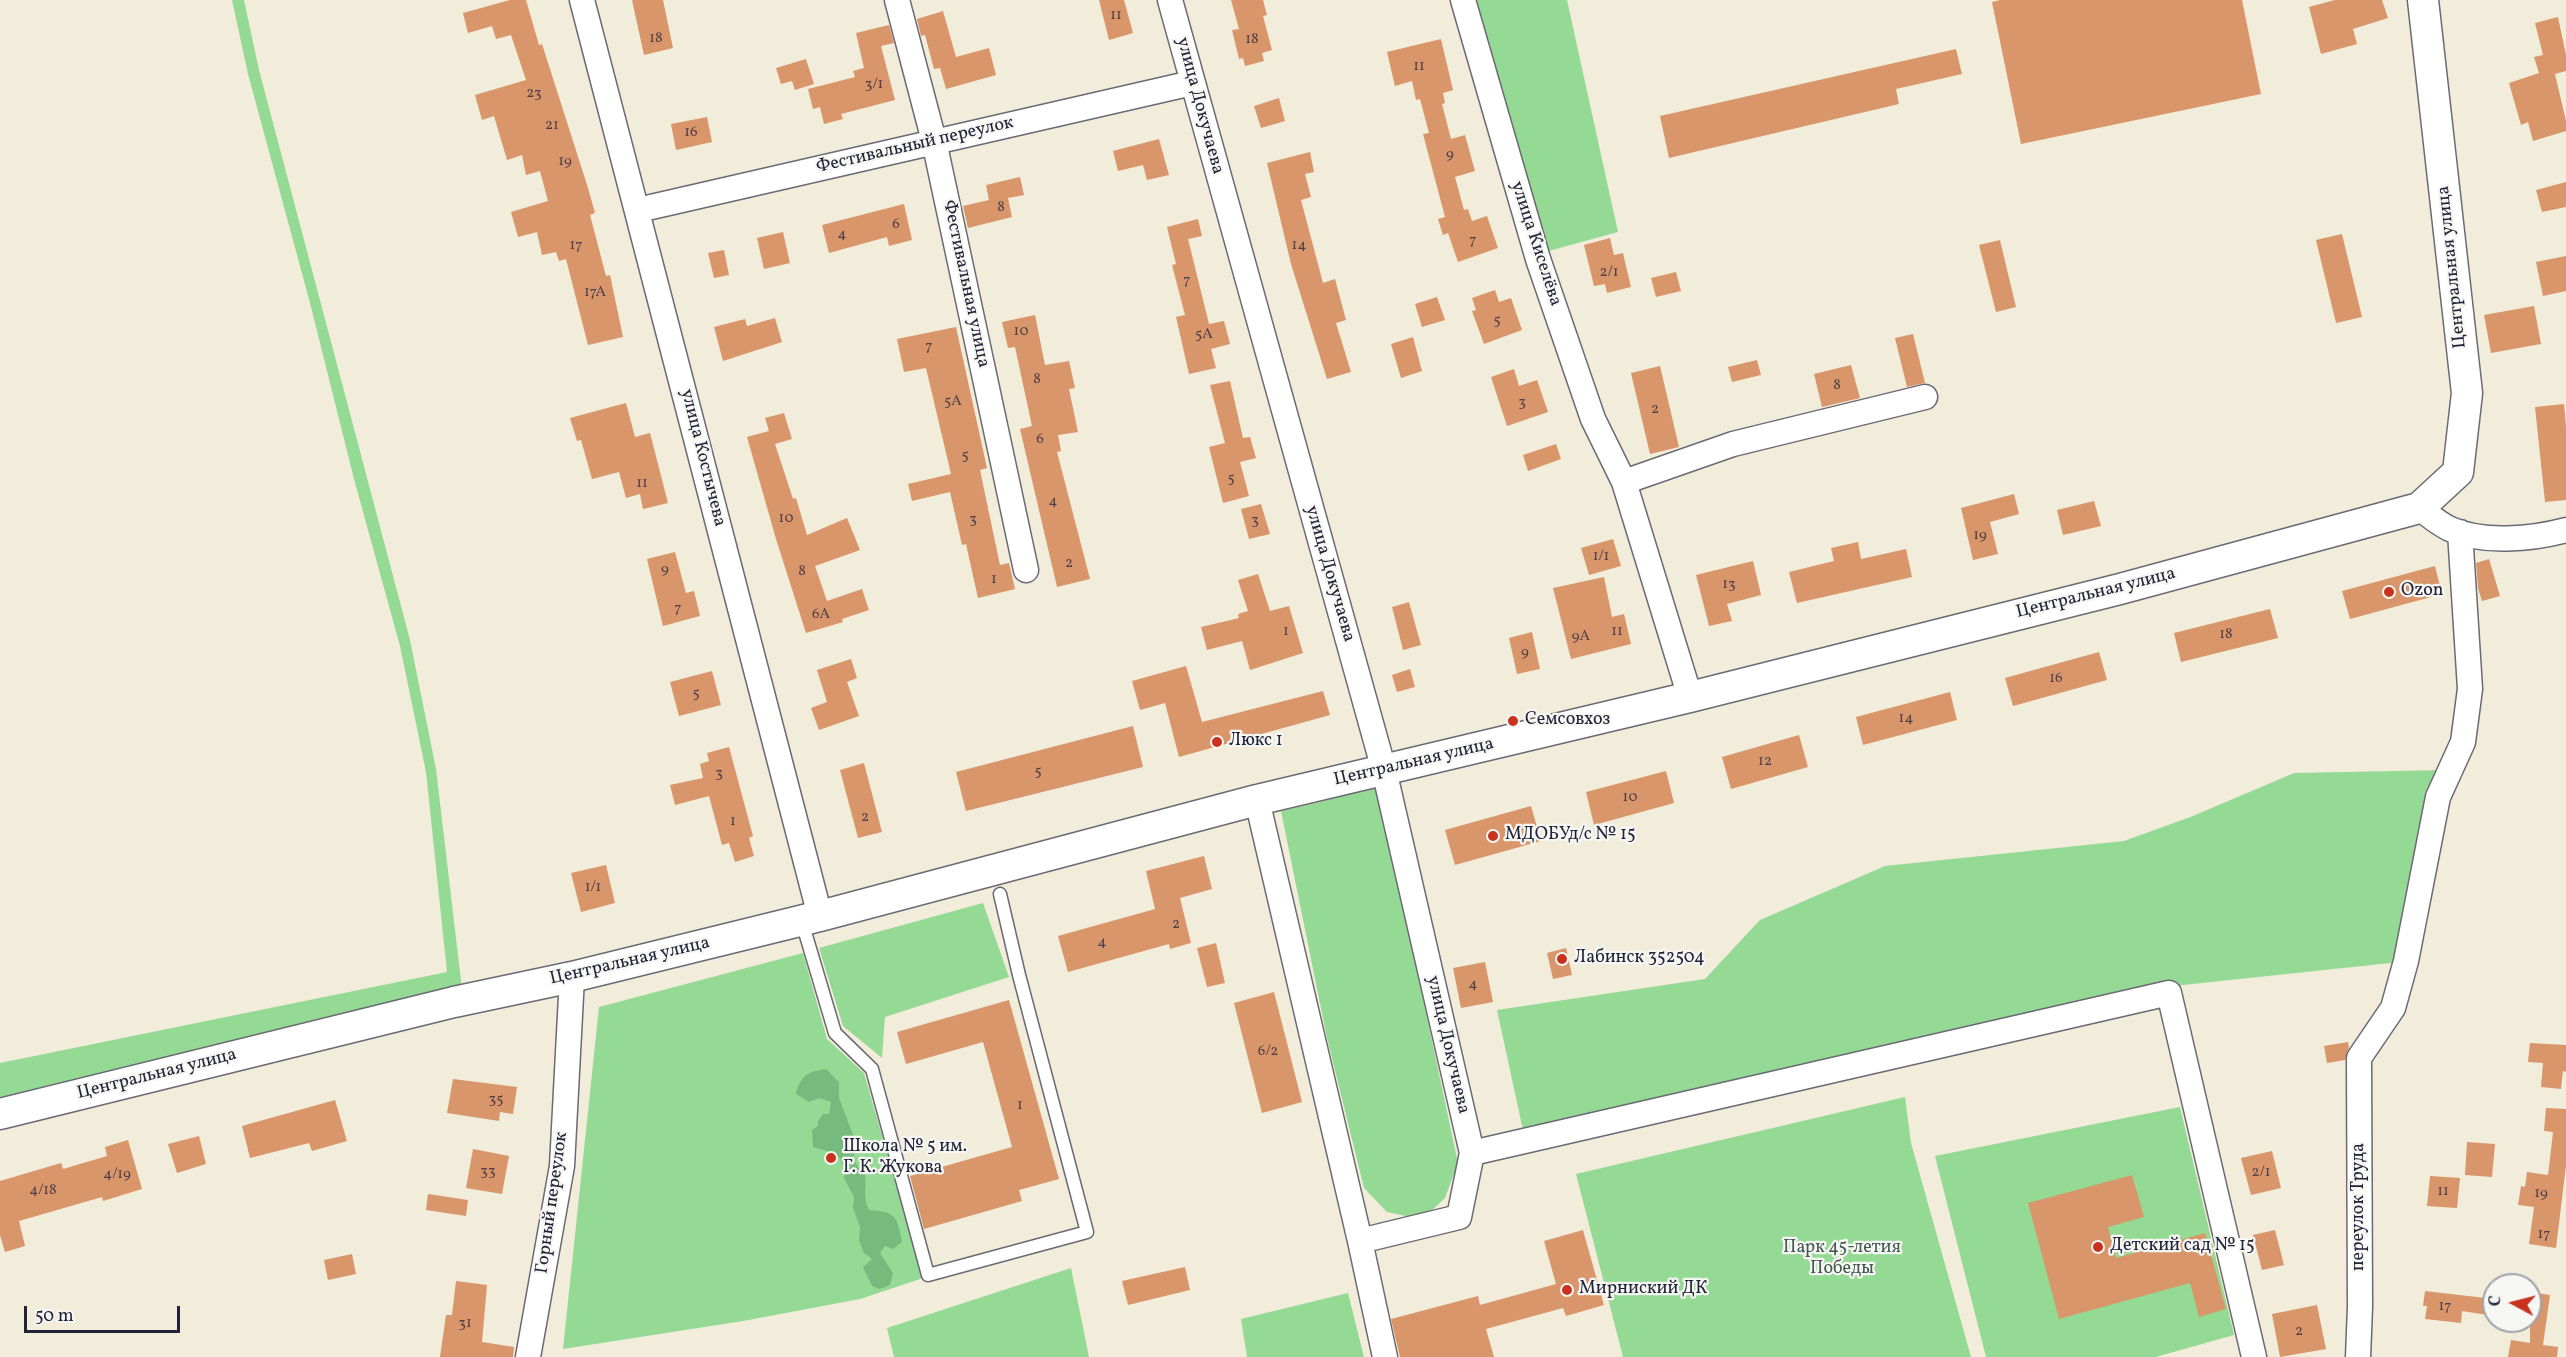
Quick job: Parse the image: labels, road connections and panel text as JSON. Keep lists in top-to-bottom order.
{
  "streets": {
    "street": [
      "улица Докучаева",
      "Фестивальный переулок",
      "улица Киселёва",
      "Центральная улица",
      "Фестивальная улица",
      "улица Костычева",
      "Горный переулок",
      "переулок Труда"
    ]
  },
  "crossings": [
    ["улица Докучаева", "Фестивальный переулок"],
    ["улица Докучаева", "Центральная улица"],
    ["Фестивальный переулок", "Фестивальная улица"],
    ["Фестивальный переулок", "улица Костычева"],
    ["улица Киселёва", "Центральная улица"],
    ["Центральная улица", "улица Костычева"],
    ["Центральная улица", "Горный переулок"]
  ],
  "parks": ["Парк 45-летия Победы"],
  "places": [
    "Ozon",
    "Семсовхоз",
    "Люкс 1",
    "МДОБУд/с № 15",
    "Лабинск 352504",
    "Школа № 5 им. Г. К. Жукова",
    "Детский сад № 15",
    "Мирниский ДК"
  ],
  "house_numbers": [
    "11",
    "18",
    "18",
    "11",
    "3/1",
    "23",
    "21",
    "16",
    "9",
    "19",
    "8",
    "6",
    "4",
    "7",
    "17",
    "14",
    "2/1",
    "7",
    "17А",
    "5",
    "10",
    "5А",
    "7",
    "8",
    "8",
    "5А",
    "3",
    "2",
    "6",
    "5",
    "5",
    "11",
    "4",
    "10",
    "3",
    "3",
    "19",
    "1/1",
    "2",
    "9",
    "8",
    "1",
    "13",
    "7",
    "6А",
    "1",
    "11",
    "18",
    "9А",
    "9",
    "16",
    "5",
    "14",
    "12",
    "5",
    "3",
    "10",
    "2",
    "1",
    "1/1",
    "2",
    "4",
    "4",
    "6/2",
    "35",
    "1",
    "33",
    "2/1",
    "4/19",
    "4/18",
    "11",
    "19",
    "17",
    "17",
    "31",
    "2"
  ],
  "scale_bar": "50 m",
  "north": "left"
}
